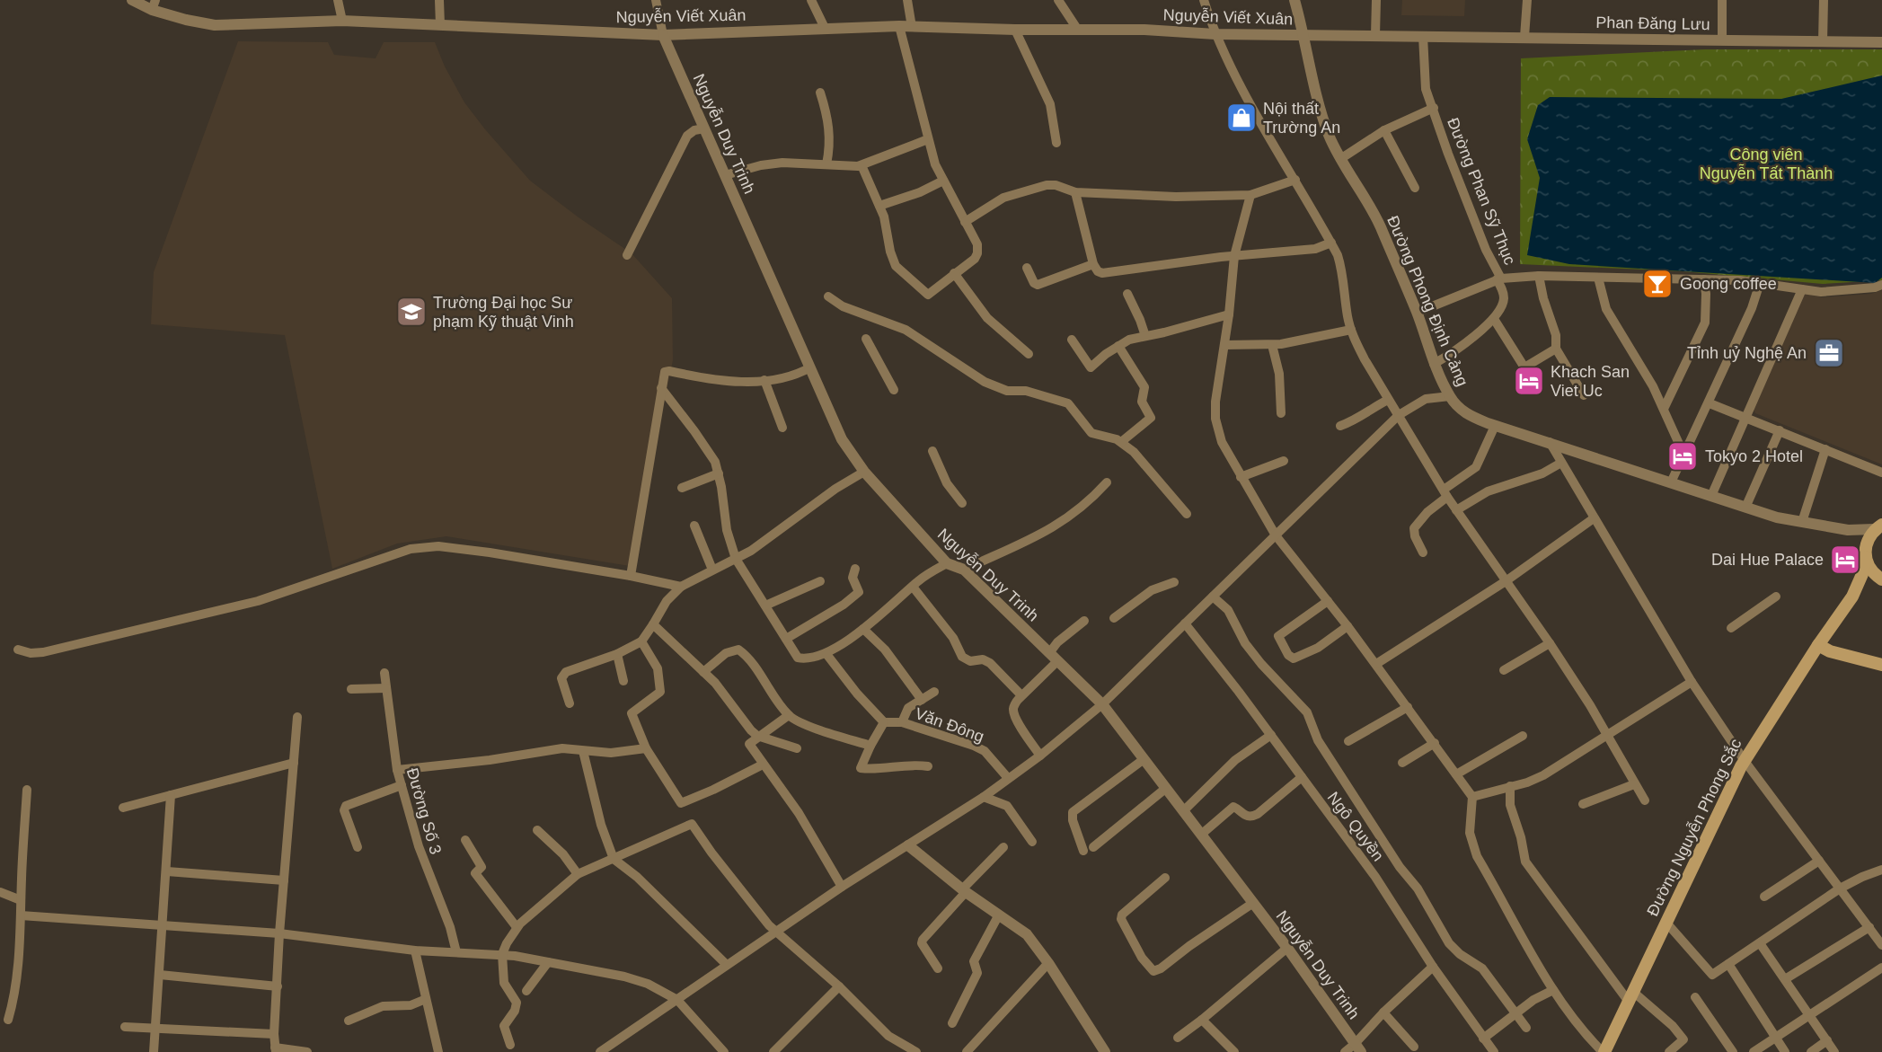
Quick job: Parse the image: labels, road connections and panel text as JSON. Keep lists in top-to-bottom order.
{
  "streets": {
    "main road": ["Đường Nguyễn Phong Sắc"],
    "street": [
      "Nguyễn Viết Xuân",
      "Phan Đăng Lưu",
      "Nguyễn Duy Trinh",
      "Đường Phan Sỹ Thục",
      "Đường Phong Định Cảng",
      "Văn Đông",
      "Đường Số 3",
      "Ngô Quyền"
    ]
  },
  "crossings": [
    ["Nguyễn Viết Xuân", "Phan Đăng Lưu"],
    ["Nguyễn Viết Xuân", "Nguyễn Duy Trinh"],
    ["Nguyễn Viết Xuân", "Đường Phan Sỹ Thục"],
    ["Nguyễn Viết Xuân", "Đường Phong Định Cảng"],
    ["Phan Đăng Lưu", "Đường Phan Sỹ Thục"],
    ["Đường Phong Định Cảng", "Đường Nguyễn Phong Sắc"]
  ],
  "parks": ["Công viên Nguyễn Tất Thành"],
  "places": {
    "shop": ["Nội thất Trường An"],
    "bar": ["Goong coffee"],
    "school or university": ["Trường Đại học Sư phạm Kỹ thuật Vinh"],
    "office": ["Tỉnh uỷ Nghệ An"],
    "hotel": ["Khach San Viet Uc", "Tokyo 2 Hotel", "Dai Hue Palace"]
  }
}
